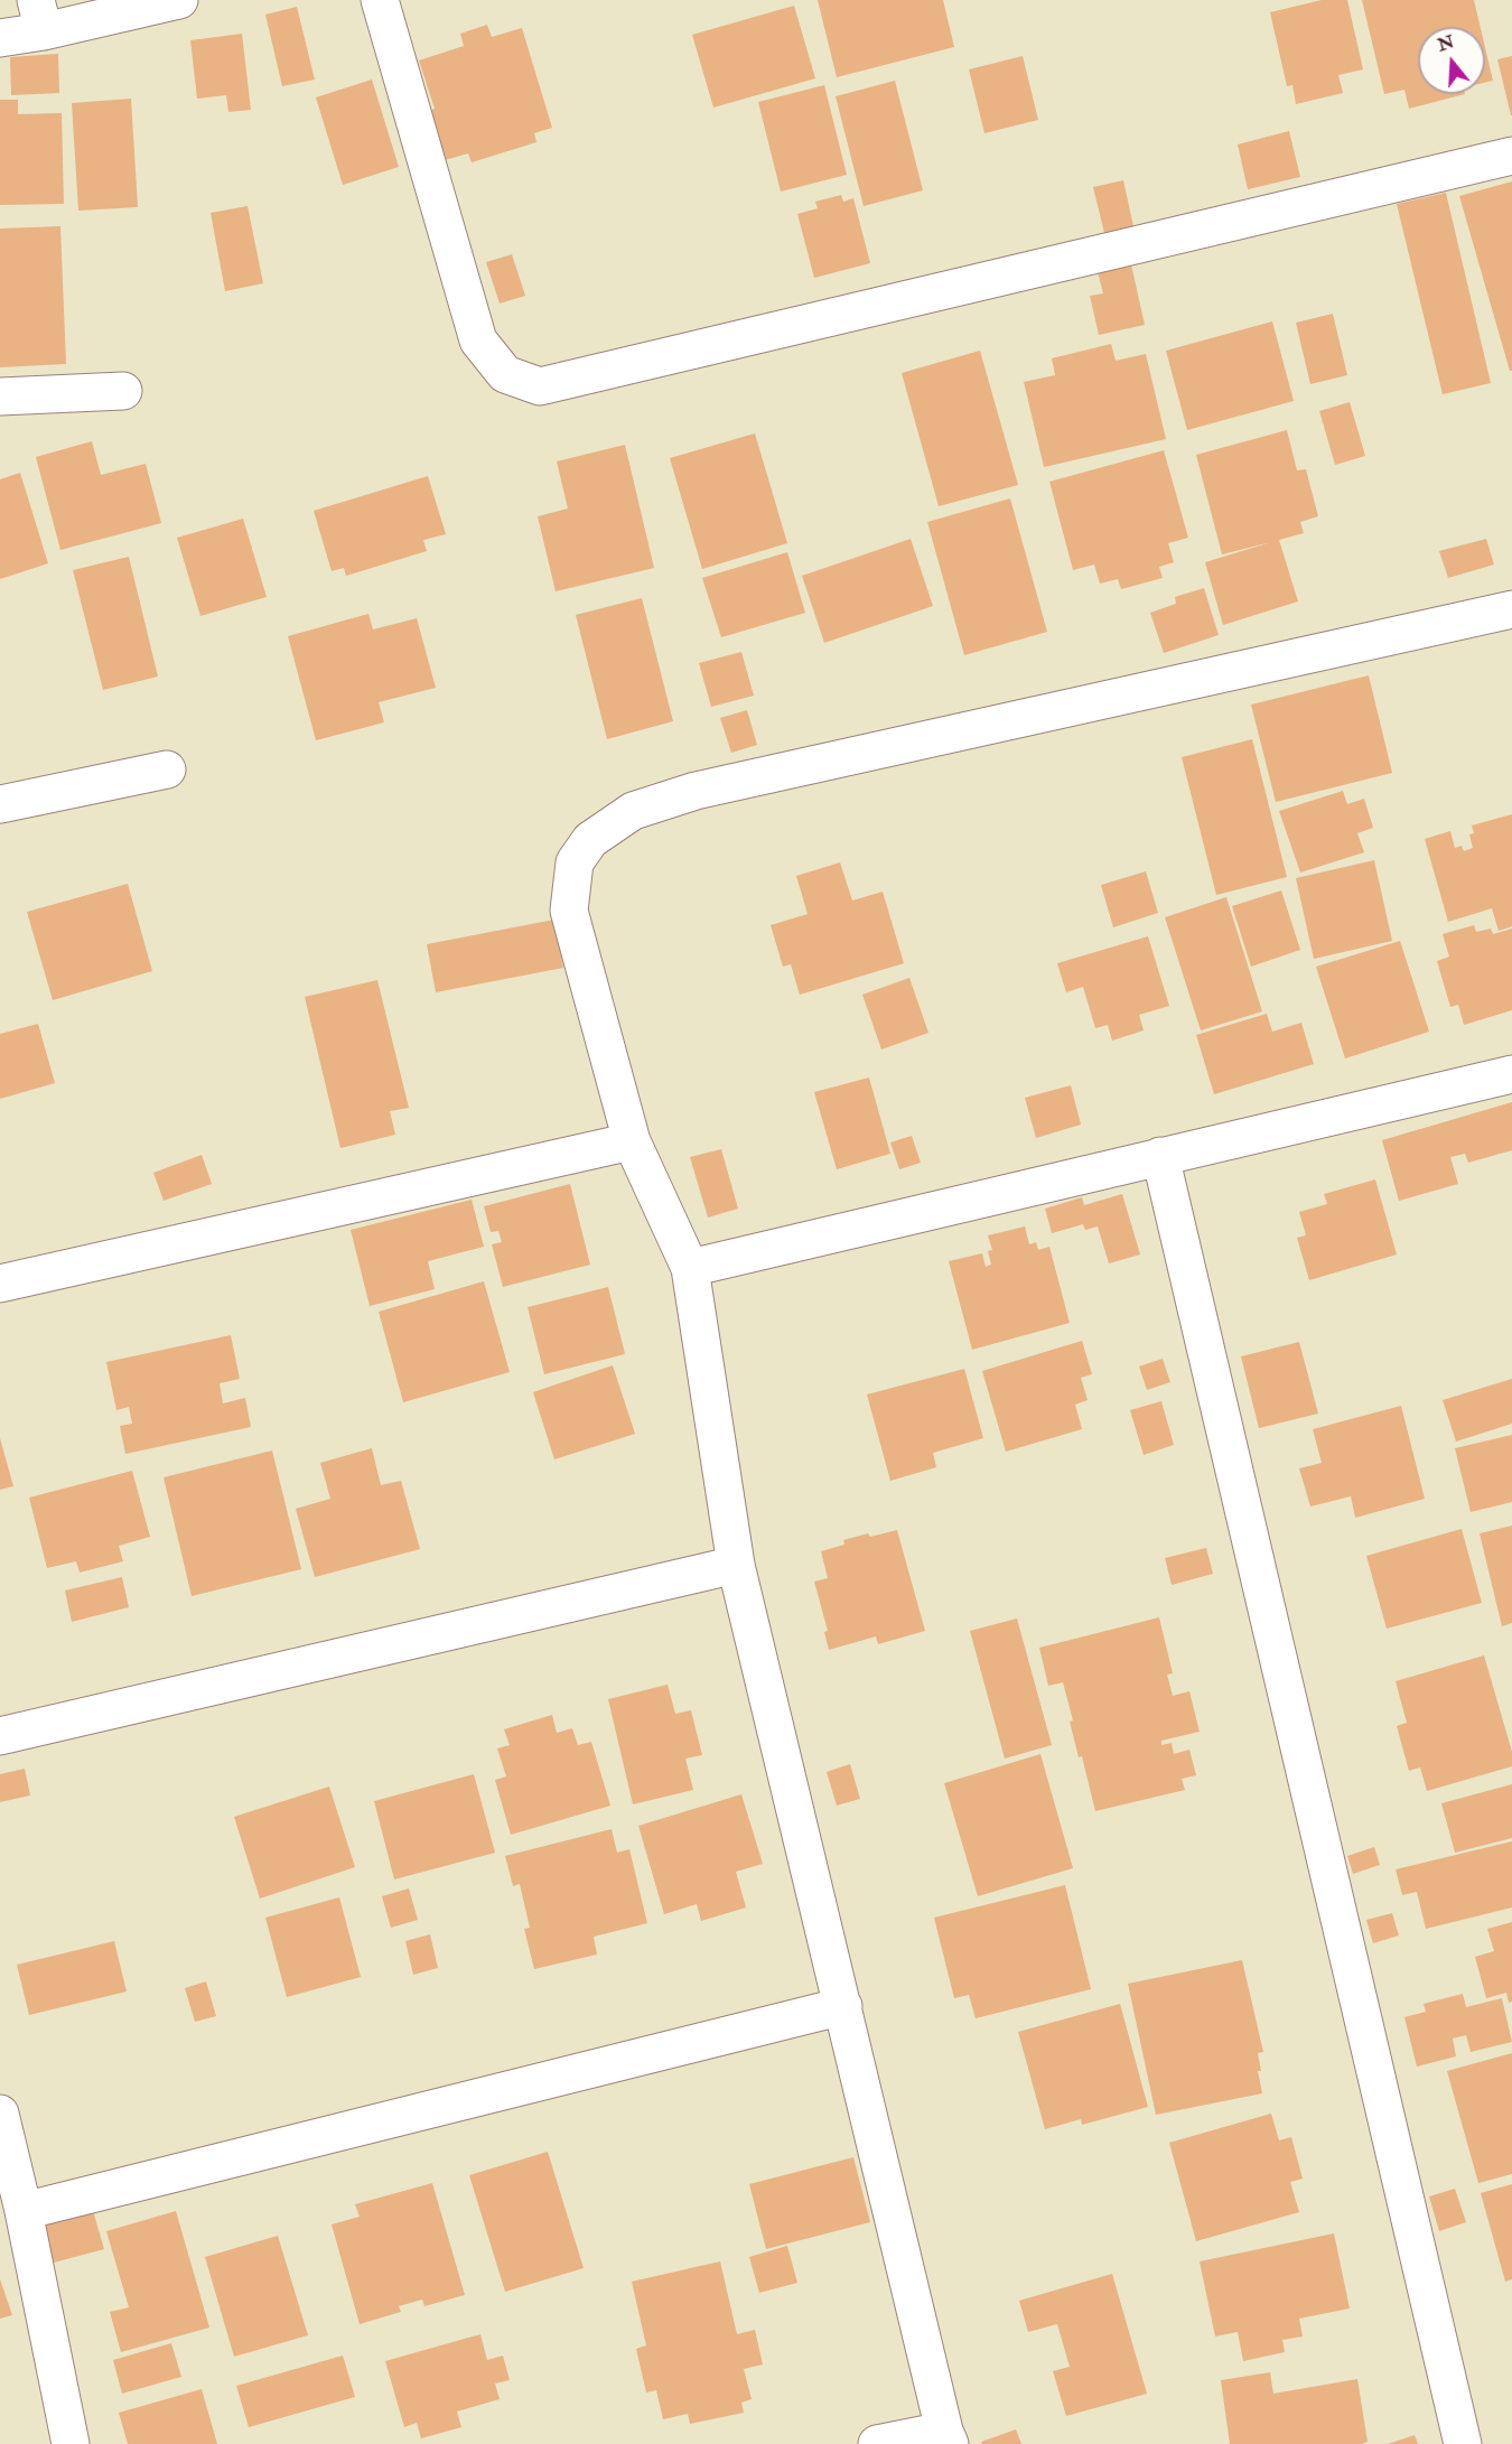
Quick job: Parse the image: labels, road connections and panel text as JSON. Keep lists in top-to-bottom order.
{
  "north": "top"
}
